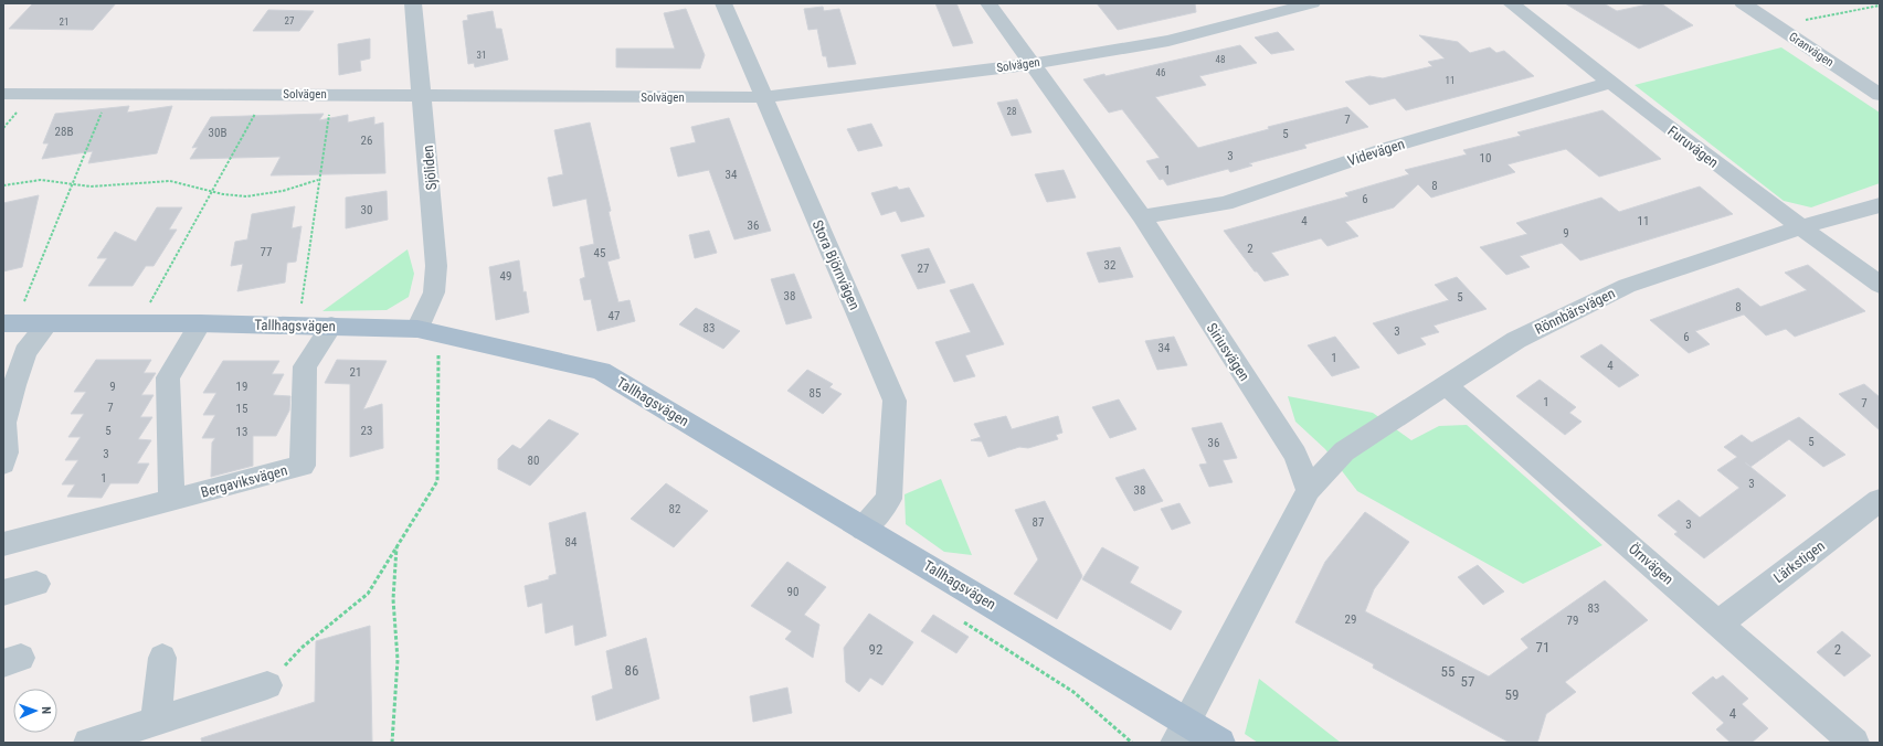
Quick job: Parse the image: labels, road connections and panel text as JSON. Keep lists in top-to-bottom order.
{
  "streets": {
    "main road": ["Tallhagsvägen"],
    "street": [
      "Granvägen",
      "Solvägen",
      "Furuvägen",
      "Videvägen",
      "Sjöliden",
      "Stora Björnvägen",
      "Rönnbärsvägen",
      "Siriusvägen",
      "Bergaviksvägen",
      "Lärkstigen",
      "Örnvägen"
    ]
  },
  "crossings": [
    ["Solvägen", "Sjöliden"],
    ["Solvägen", "Stora Björnvägen"],
    ["Solvägen", "Siriusvägen"],
    ["Furuvägen", "Videvägen"],
    ["Furuvägen", "Rönnbärsvägen"],
    ["Videvägen", "Siriusvägen"],
    ["Sjöliden", "Tallhagsvägen"],
    ["Stora Björnvägen", "Tallhagsvägen"],
    ["Rönnbärsvägen", "Siriusvägen"],
    ["Rönnbärsvägen", "Örnvägen"],
    ["Tallhagsvägen", "Bergaviksvägen"],
    ["Lärkstigen", "Örnvägen"]
  ],
  "house_numbers": [
    "27",
    "21",
    "31",
    "48",
    "46",
    "11",
    "28",
    "7",
    "28B",
    "30B",
    "5",
    "26",
    "3",
    "10",
    "1",
    "34",
    "8",
    "6",
    "30",
    "4",
    "11",
    "36",
    "9",
    "2",
    "77",
    "45",
    "32",
    "27",
    "49",
    "38",
    "5",
    "8",
    "47",
    "83",
    "3",
    "6",
    "34",
    "1",
    "4",
    "21",
    "9",
    "19",
    "85",
    "1",
    "7",
    "7",
    "15",
    "5",
    "23",
    "13",
    "5",
    "36",
    "3",
    "80",
    "1",
    "3",
    "38",
    "82",
    "87",
    "3",
    "84",
    "90",
    "83",
    "29",
    "79",
    "71",
    "92",
    "2",
    "86",
    "55",
    "57",
    "59",
    "4"
  ],
  "north": "right"
}
